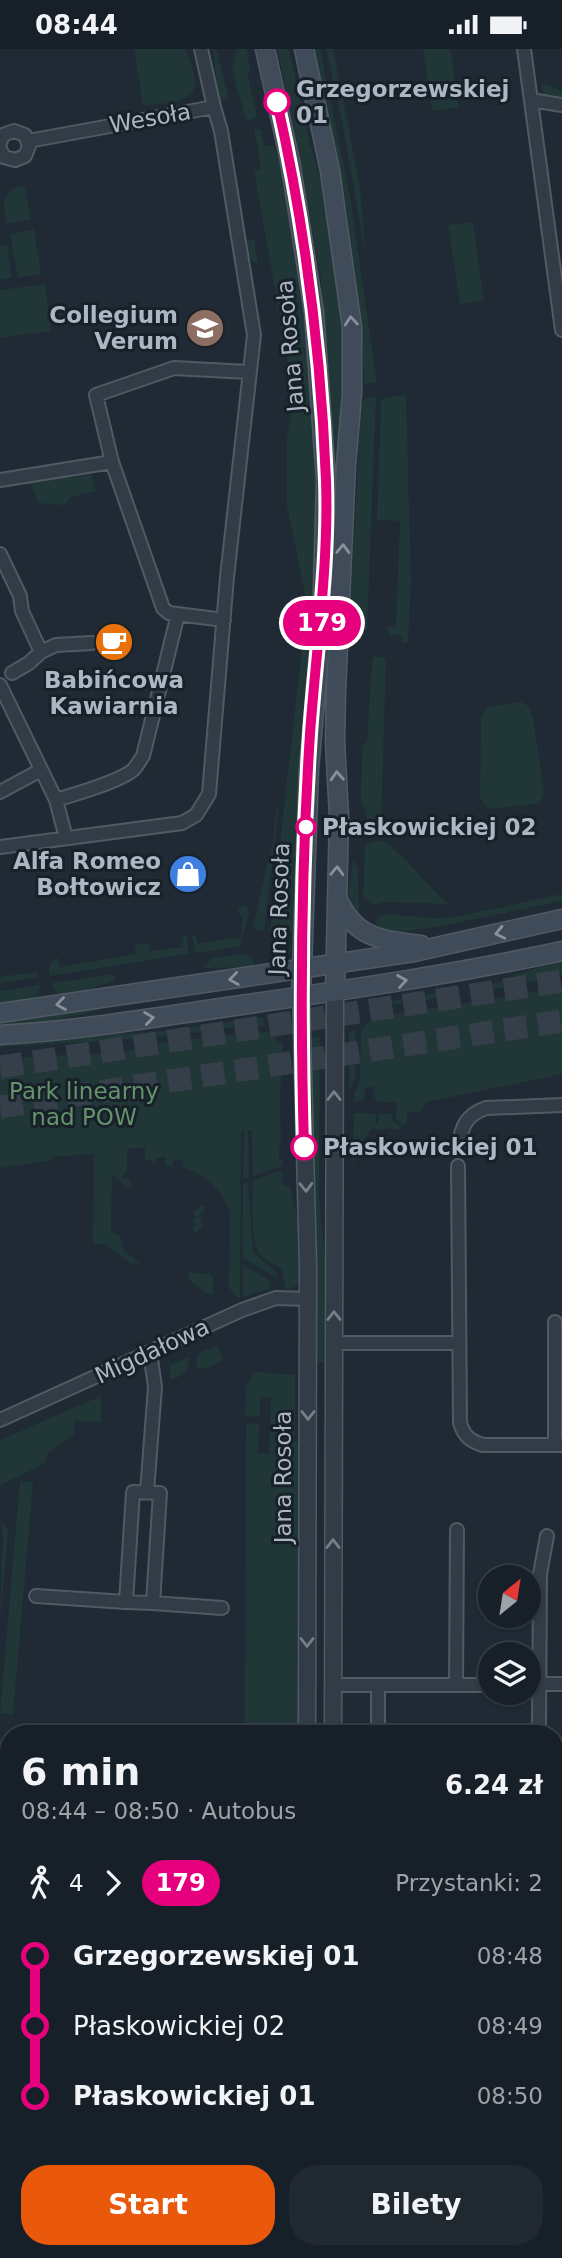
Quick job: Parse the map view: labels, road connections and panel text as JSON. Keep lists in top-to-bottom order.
{
  "streets": {
    "main road": ["Jana Rosoła"],
    "street": ["Wesoła", "Migdałowa"]
  },
  "crossings": [
    ["Jana Rosoła", "Migdałowa"]
  ],
  "one_way": ["Jana Rosoła"],
  "parks": ["Park linearny nad POW"],
  "places": {
    "other": ["Grzegorzewskiej 01", "Płaskowickiej 02", "Płaskowickiej 01"],
    "school or university": ["Collegium Verum"],
    "cafe": ["Babińcowa Kawiarnia"],
    "shop": ["Alfa Romeo Bołtowicz"]
  },
  "lines": ["bus line 179"],
  "north": "top right",
  "page": {
    "status": "08:44",
    "on_map": "179",
    "heading": ["6 min", "08:44 – 08:50 · Autobus", "6.24 zł"],
    "legs": ["4", "179", "Przystanki: 2"],
    "list": [
      {
        "name": "Grzegorzewskiej 01",
        "value": "08:48"
      },
      {
        "name": "Płaskowickiej 02",
        "value": "08:49"
      },
      {
        "name": "Płaskowickiej 01",
        "value": "08:50"
      }
    ],
    "buttons": ["Start", "Bilety"]
  }
}
